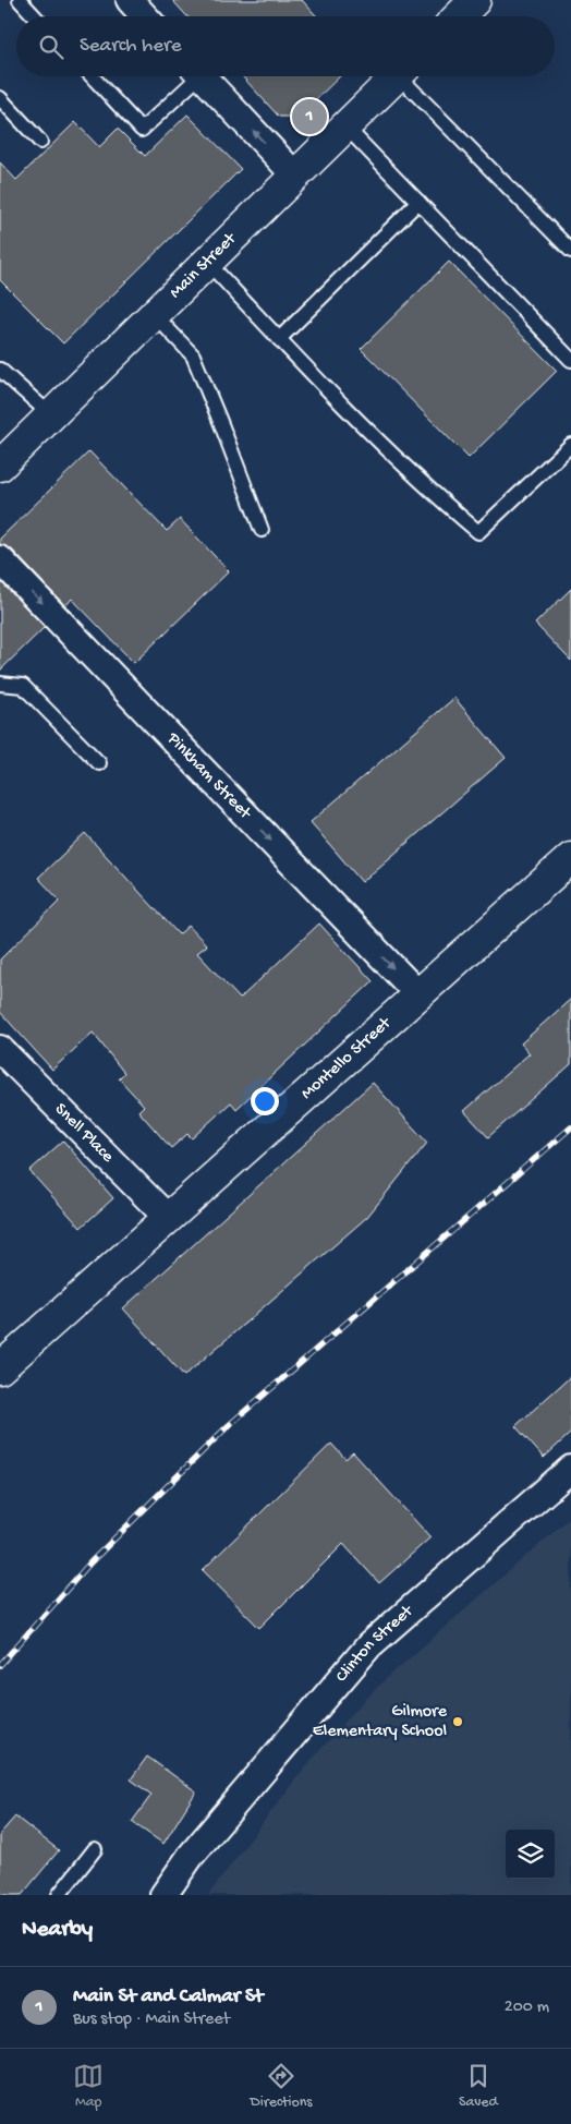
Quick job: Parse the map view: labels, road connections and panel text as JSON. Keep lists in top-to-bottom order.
{
  "streets": {
    "main road": ["Main Street", "Montello Street"],
    "street": ["Pinkham Street", "Snell Place", "Clinton Street"]
  },
  "crossings": [
    ["Pinkham Street", "Montello Street"],
    ["Montello Street", "Snell Place"]
  ],
  "one_way": ["Pinkham Street"],
  "places": ["Gilmore Elementary School"],
  "page": {
    "search": "Search here",
    "pins": "1",
    "heading": "Nearby",
    "list": [
      {
        "mark": "1",
        "name": "Main St and Calmar St",
        "note": "Bus stop · Main Street",
        "value": "200 m"
      }
    ],
    "nav": ["Map", "Directions", "Saved"]
  }
}
